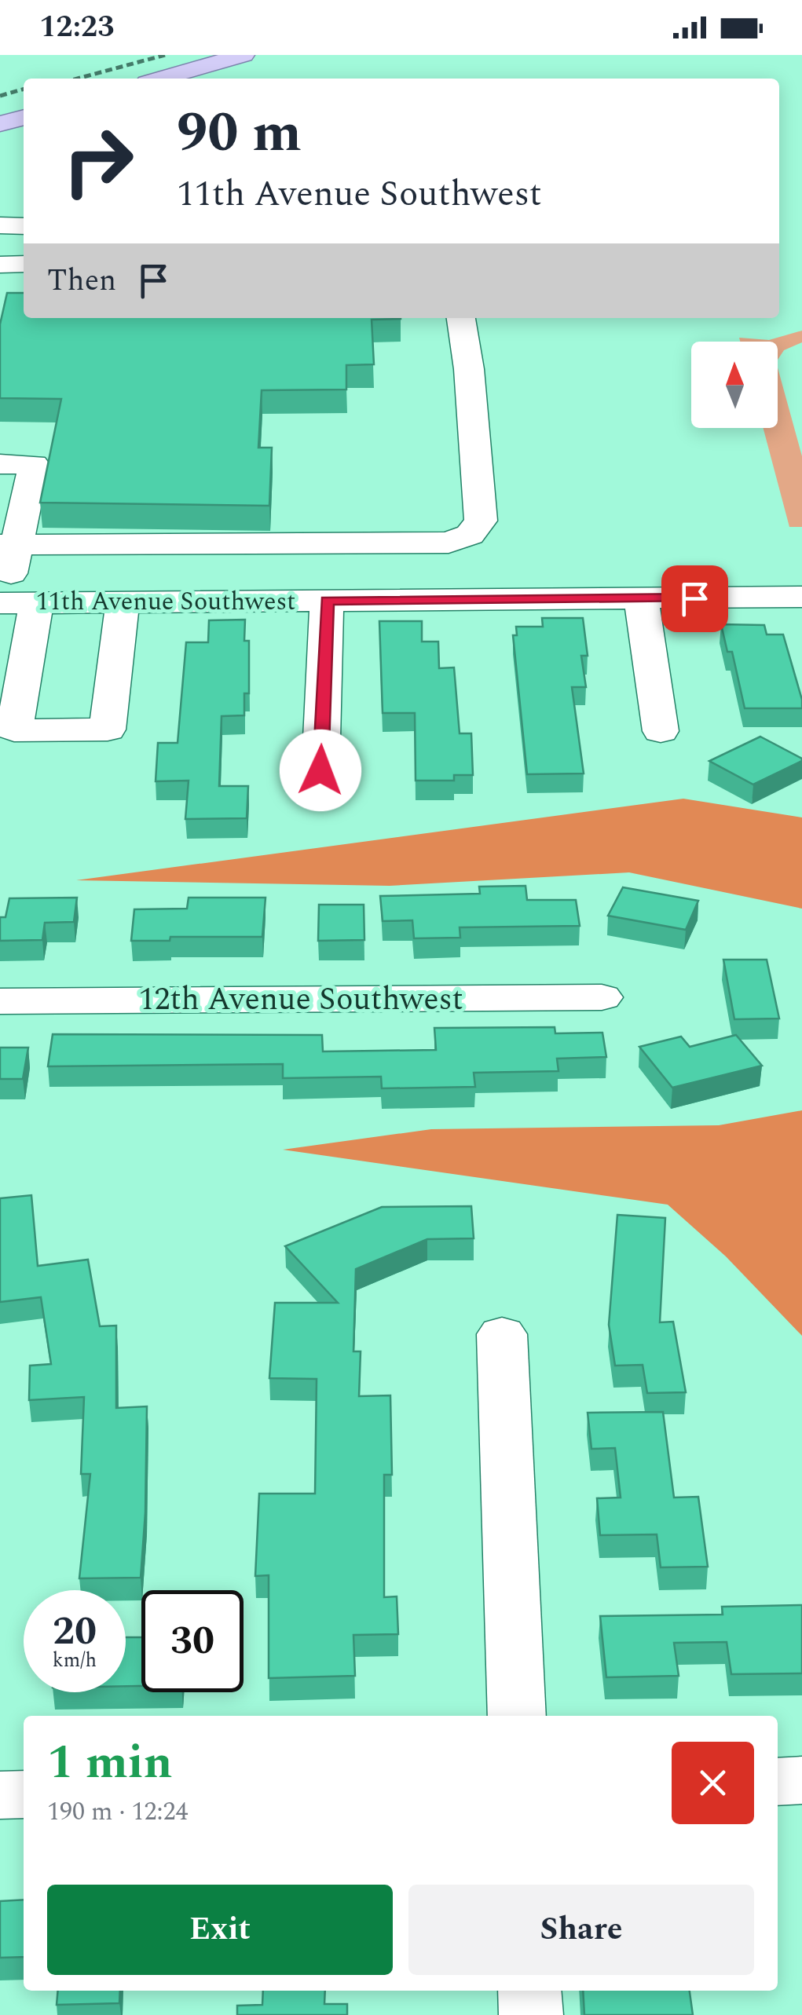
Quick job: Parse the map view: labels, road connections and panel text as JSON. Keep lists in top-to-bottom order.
{
  "streets": {
    "street": ["11th Avenue Southwest", "12th Avenue Southwest"]
  },
  "north": "top",
  "page": {
    "status": "12:23",
    "turn": ["90 m", "11th Avenue Southwest"],
    "then": "Then",
    "speed": "20 km/h",
    "limit": "30",
    "heading": ["1 min", "190 m · 12:24"],
    "buttons": ["Exit", "Share"]
  }
}
